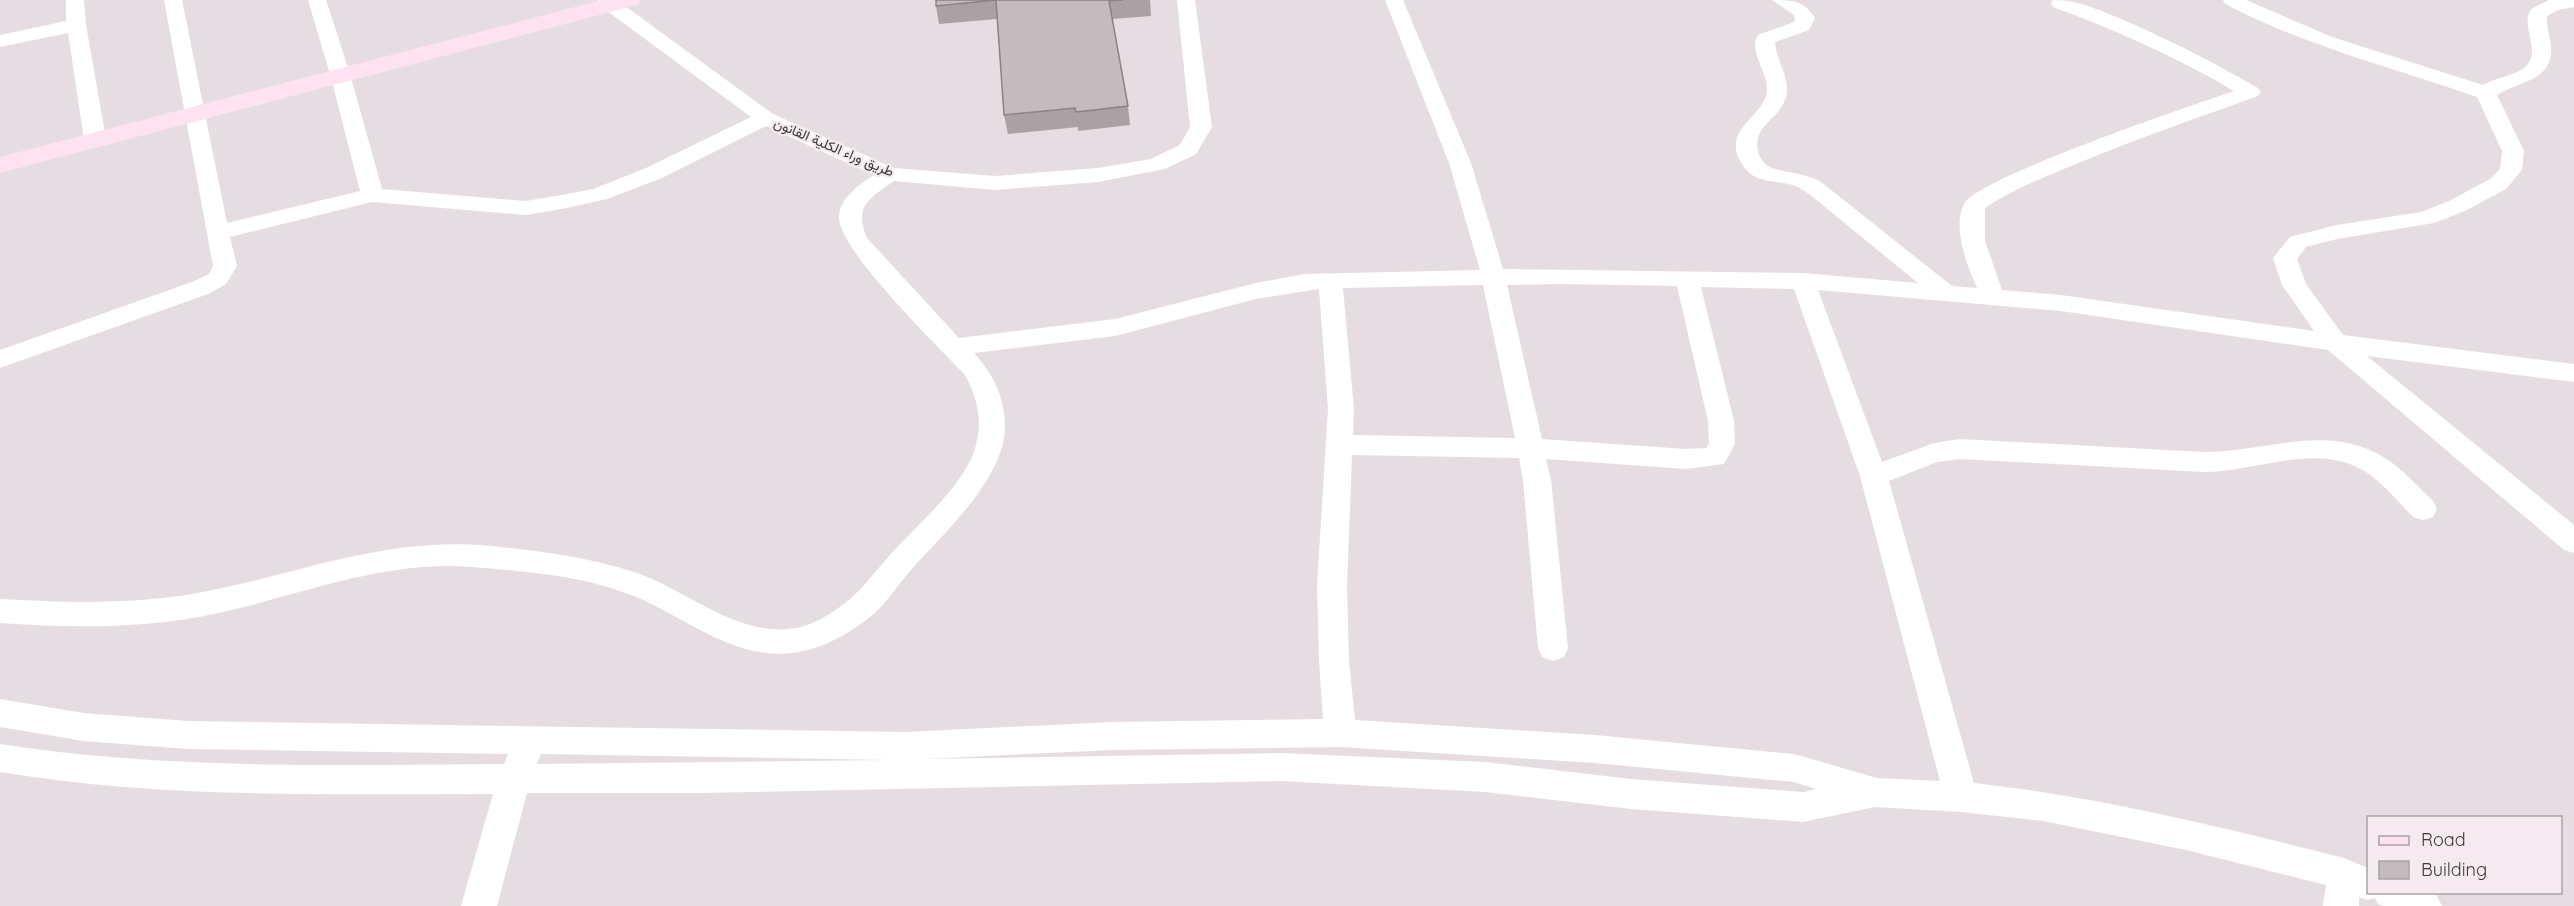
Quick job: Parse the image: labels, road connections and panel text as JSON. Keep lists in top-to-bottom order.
{
  "streets": {
    "street": ["طريق وراء الكلية القانون"]
  },
  "legend": ["Road", "Building"]
}
